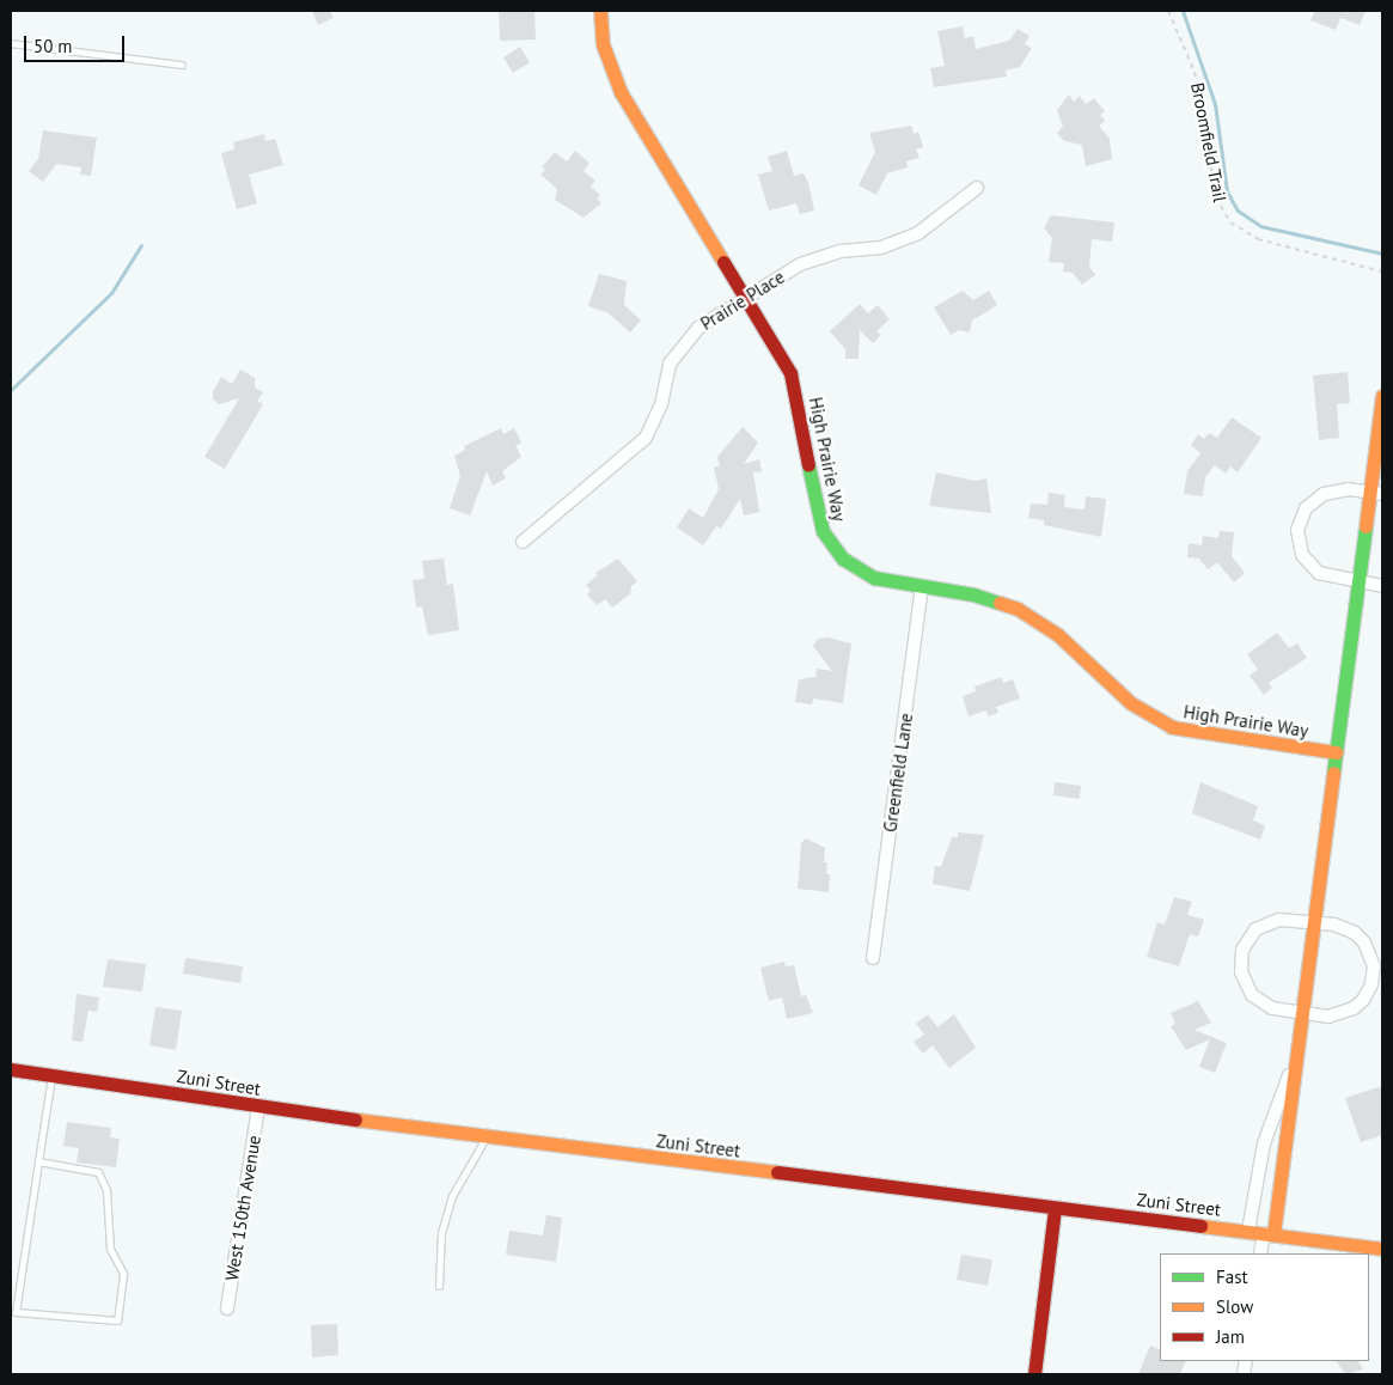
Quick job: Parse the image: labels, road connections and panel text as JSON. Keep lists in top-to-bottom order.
{
  "streets": {
    "street": [
      "Prairie Place",
      "High Prairie Way",
      "Greenfield Lane",
      "Zuni Street",
      "West 150th Avenue"
    ],
    "path": ["Broomfield Trail"]
  },
  "crossings": [
    ["Prairie Place", "High Prairie Way"],
    ["High Prairie Way", "Greenfield Lane"],
    ["Zuni Street", "West 150th Avenue"]
  ],
  "legend": ["Fast", "Slow", "Jam"],
  "scale_bar": "50 m"
}
